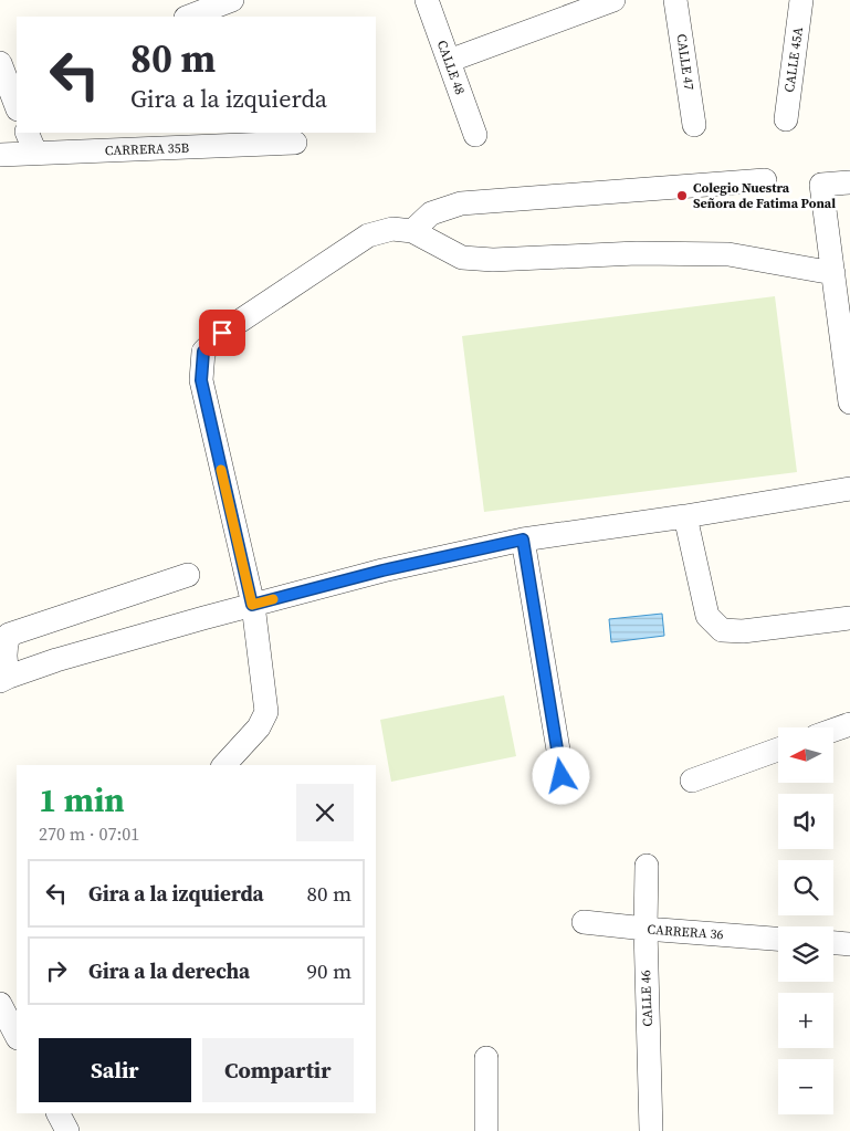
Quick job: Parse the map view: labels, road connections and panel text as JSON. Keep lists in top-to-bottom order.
{
  "streets": {
    "street": [
      "CALLE 45A",
      "CALLE 47",
      "CALLE 48",
      "CARRERA 35B",
      "CARRERA 36",
      "CALLE 46"
    ]
  },
  "crossings": [
    ["CARRERA 36", "CALLE 46"]
  ],
  "places": ["Colegio Nuestra Señora de Fatima Ponal"],
  "north": "left",
  "page": {
    "turn": ["80 m", "Gira a la izquierda"],
    "map_buttons": ["+", "−"],
    "heading": ["1 min", "270 m · 07:01"],
    "list": [
      {
        "name": "Gira a la izquierda",
        "value": "80 m"
      },
      {
        "name": "Gira a la derecha",
        "value": "90 m"
      }
    ],
    "buttons": ["Salir", "Compartir"]
  }
}
